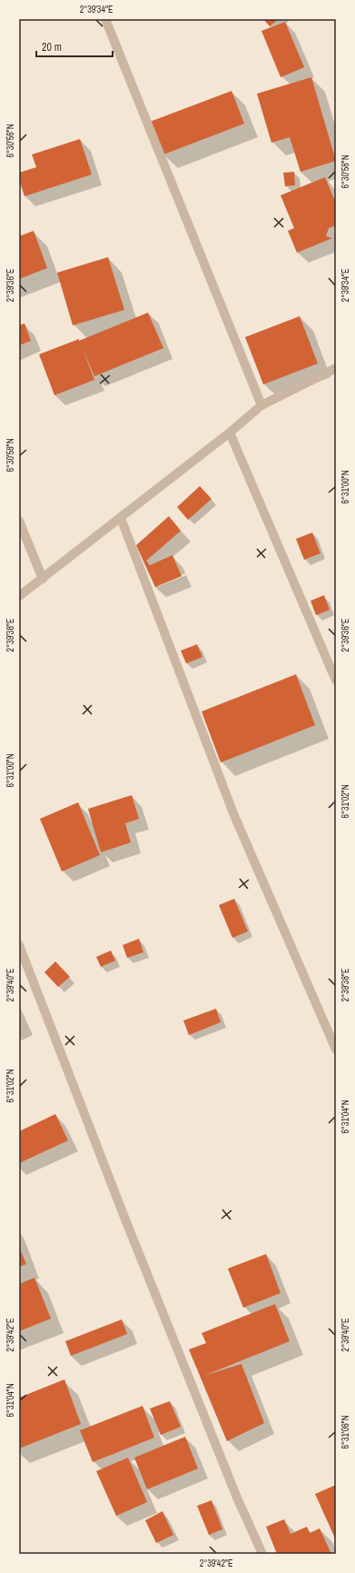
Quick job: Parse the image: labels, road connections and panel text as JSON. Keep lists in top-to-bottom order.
{
  "scale_bar": "20 m",
  "coordinates": [
    "2°39'34\"E",
    "6°30'56\"N",
    "6°30'58\"N",
    "2°39'36\"E",
    "6°31'00\"N",
    "2°39'38\"E",
    "6°31'02\"N",
    "2°39'40\"E",
    "6°31'04\"N",
    "2°39'42\"E",
    "6°31'06\"N"
  ]
}
